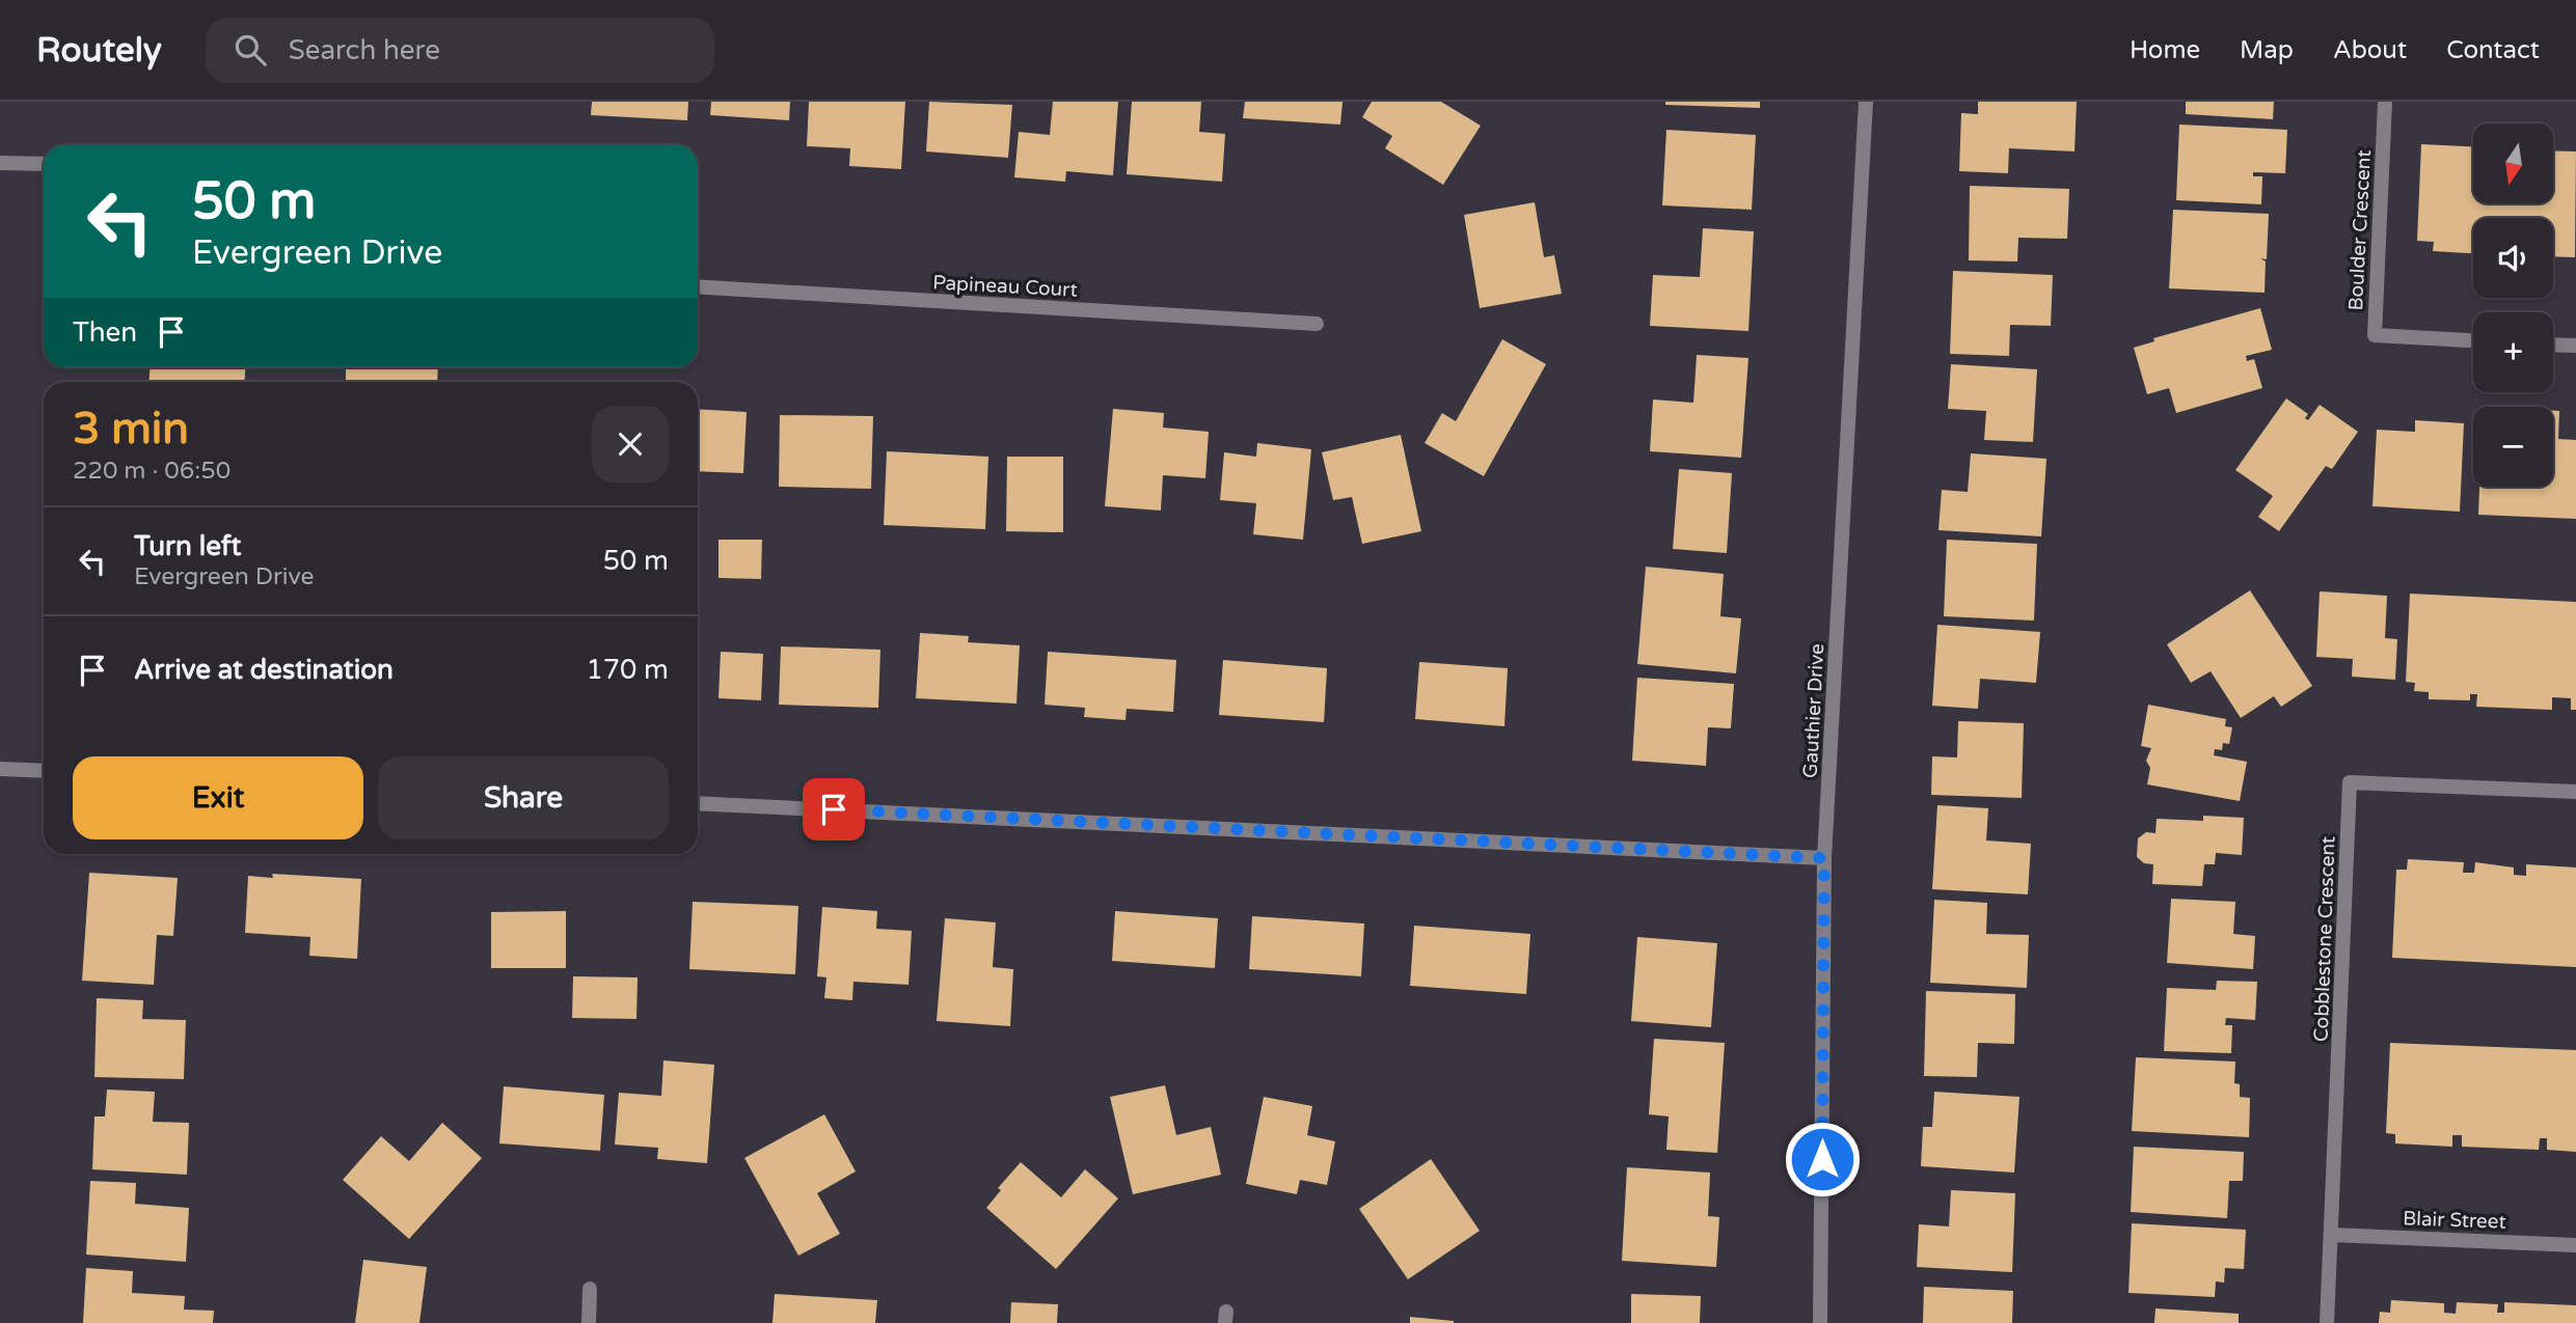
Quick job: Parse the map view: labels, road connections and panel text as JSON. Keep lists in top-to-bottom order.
{
  "streets": {
    "street": [
      "Boulder Crescent",
      "Papineau Court",
      "Gauthier Drive",
      "Cobblestone Crescent",
      "Blair Street"
    ]
  },
  "crossings": [
    ["Cobblestone Crescent", "Blair Street"]
  ],
  "north": "bottom",
  "page": {
    "header": "Routely",
    "search": "Search here",
    "nav": [
      "Home",
      "Map",
      "About",
      "Contact"
    ],
    "map_buttons": ["+", "−"],
    "turn": ["50 m", "Evergreen Drive"],
    "then": "Then",
    "heading": ["3 min", "220 m · 06:50"],
    "list": [
      {
        "name": "Turn left",
        "note": "Evergreen Drive",
        "value": "50 m"
      },
      {
        "name": "Arrive at destination",
        "value": "170 m"
      }
    ],
    "buttons": ["Exit", "Share"]
  }
}
